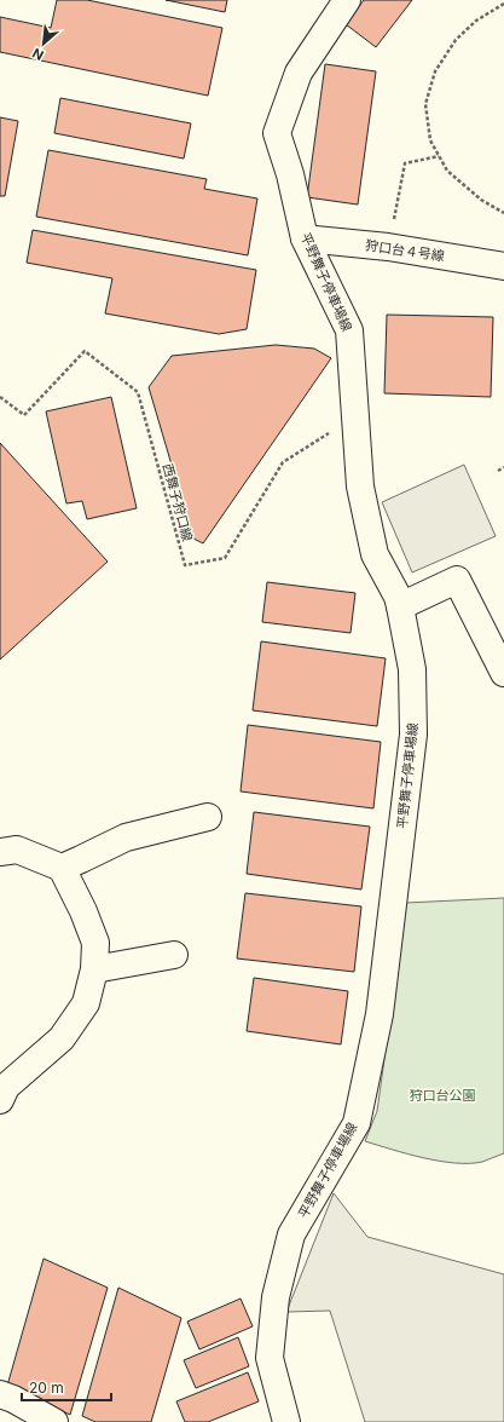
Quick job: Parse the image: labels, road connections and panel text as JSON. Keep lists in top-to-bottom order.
{
  "streets": {
    "main road": ["狩口台４号線", "平野舞子停車場線"],
    "path": ["西舞子狩口線"]
  },
  "crossings": [
    ["狩口台４号線", "平野舞子停車場線"],
    ["平野舞子停車場線", "西舞子狩口線"]
  ],
  "parks": ["狩口台公園"],
  "scale_bar": "20 m",
  "north": "bottom left"
}
